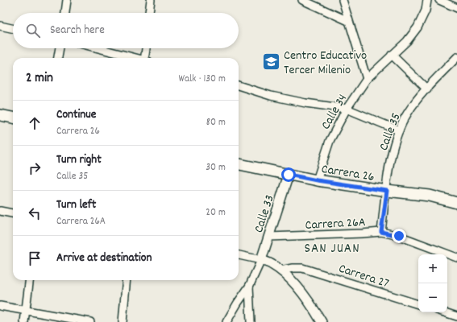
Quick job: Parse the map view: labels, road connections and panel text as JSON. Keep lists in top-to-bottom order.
{
  "streets": {
    "main road": ["Carrera 26"],
    "street": [
      "Calle 34",
      "Calle 35",
      "Calle 33",
      "Carrera 26A",
      "Carrera 27"
    ]
  },
  "crossings": [
    ["Calle 34", "Carrera 26"],
    ["Calle 35", "Carrera 26"],
    ["Calle 35", "Carrera 26A"],
    ["Carrera 26", "Calle 33"],
    ["Calle 33", "Carrera 26A"]
  ],
  "districts": ["SAN JUAN"],
  "places": {
    "school or university": ["Centro Educativo Tercer Milenio"]
  },
  "page": {
    "search": "Search here",
    "heading": ["2 min", "Walk · 130 m"],
    "list": [
      ["Continue", "Carrera 26", "80 m"],
      ["Turn right", "Calle 35", "30 m"],
      ["Turn left", "Carrera 26A", "20 m"],
      "Arrive at destination"
    ],
    "map_buttons": ["+", "−"]
  }
}
